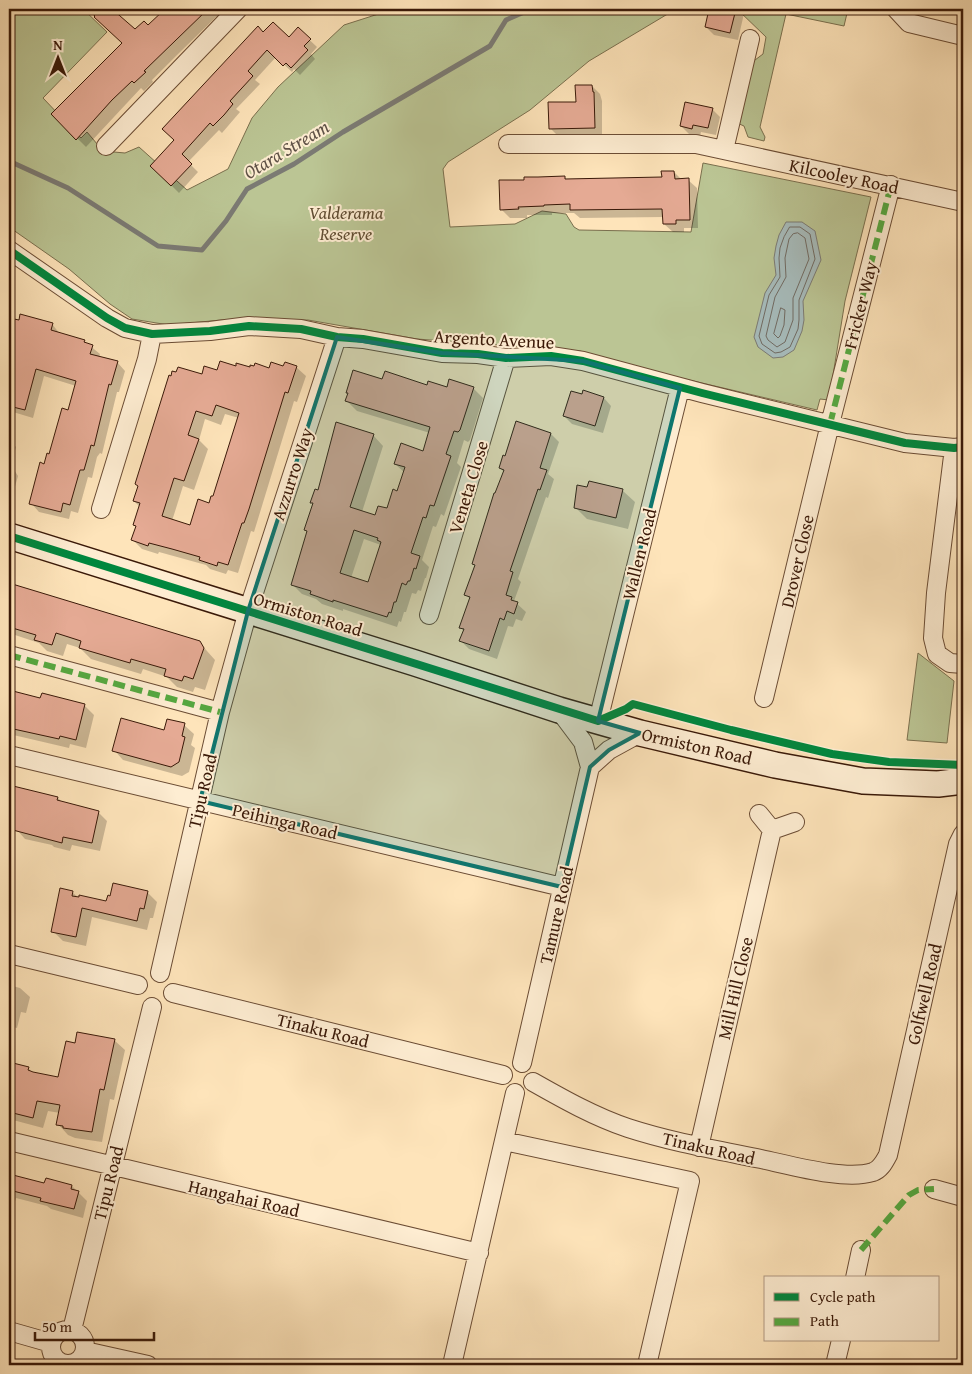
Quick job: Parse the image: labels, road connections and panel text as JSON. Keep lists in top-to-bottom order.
{
  "streets": {
    "main road": ["Ormiston Road"],
    "street": [
      "Kilcooley Road",
      "Fricker Way",
      "Argento Avenue",
      "Azzurro Way",
      "Veneta Close",
      "Wallen Road",
      "Drover Close",
      "Tipu Road",
      "Peihinga Road",
      "Tamure Road",
      "Mill Hill Close",
      "Golfwell Road",
      "Tinaku Road",
      "Hangahai Road"
    ]
  },
  "crossings": [
    ["Kilcooley Road", "Fricker Way"],
    ["Fricker Way", "Argento Avenue"],
    ["Fricker Way", "Drover Close"],
    ["Argento Avenue", "Azzurro Way"],
    ["Argento Avenue", "Veneta Close"],
    ["Argento Avenue", "Wallen Road"],
    ["Argento Avenue", "Drover Close"],
    ["Azzurro Way", "Ormiston Road"],
    ["Azzurro Way", "Tipu Road"],
    ["Wallen Road", "Ormiston Road"],
    ["Ormiston Road", "Tipu Road"],
    ["Ormiston Road", "Tamure Road"],
    ["Tipu Road", "Peihinga Road"],
    ["Tipu Road", "Tinaku Road"],
    ["Tipu Road", "Hangahai Road"],
    ["Peihinga Road", "Tamure Road"],
    ["Tamure Road", "Tinaku Road"],
    ["Mill Hill Close", "Tinaku Road"],
    ["Golfwell Road", "Tinaku Road"]
  ],
  "water": ["Otara Stream"],
  "parks": ["Valderama Reserve"],
  "legend": ["Cycle path", "Path"],
  "scale_bar": "50 m",
  "north": "top"
}
